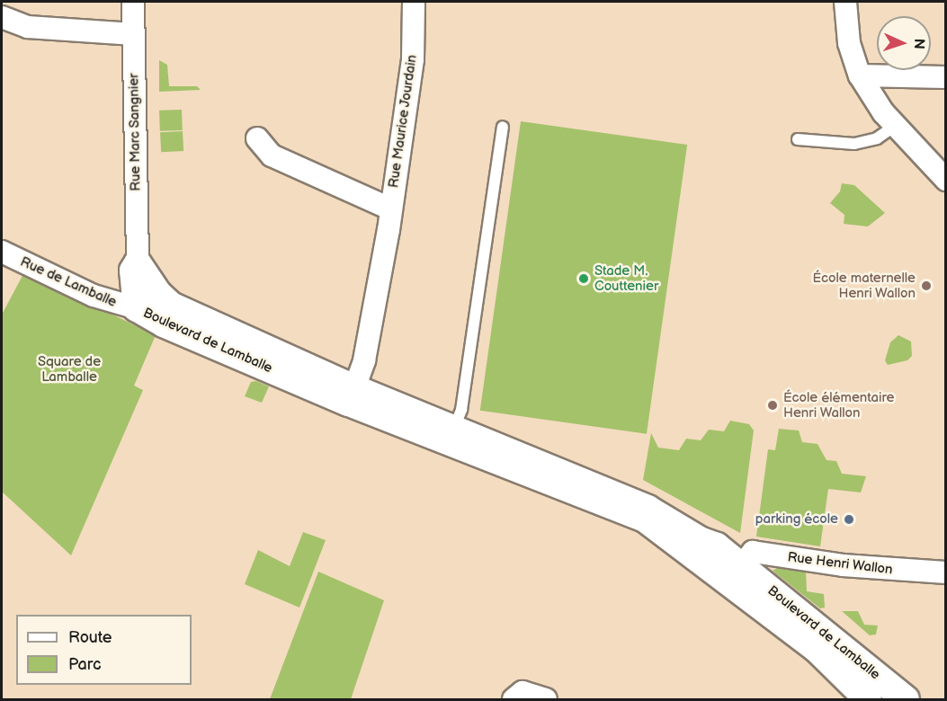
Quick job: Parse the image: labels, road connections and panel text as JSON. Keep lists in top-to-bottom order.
{
  "streets": {
    "street": [
      "Rue Maurice Jourdain",
      "Rue Marc Sangnier",
      "Rue de Lamballe",
      "Boulevard de Lamballe",
      "Rue Henri Wallon"
    ]
  },
  "crossings": [
    ["Rue Maurice Jourdain", "Boulevard de Lamballe"],
    ["Rue Marc Sangnier", "Boulevard de Lamballe"],
    ["Rue de Lamballe", "Boulevard de Lamballe"],
    ["Boulevard de Lamballe", "Rue Henri Wallon"]
  ],
  "parks": ["Square de Lamballe"],
  "places": [
    "Stade M. Couttenier",
    "École maternelle Henri Wallon",
    "École élémentaire Henri Wallon",
    "parking école"
  ],
  "legend": ["Route", "Parc"],
  "north": "right"
}
